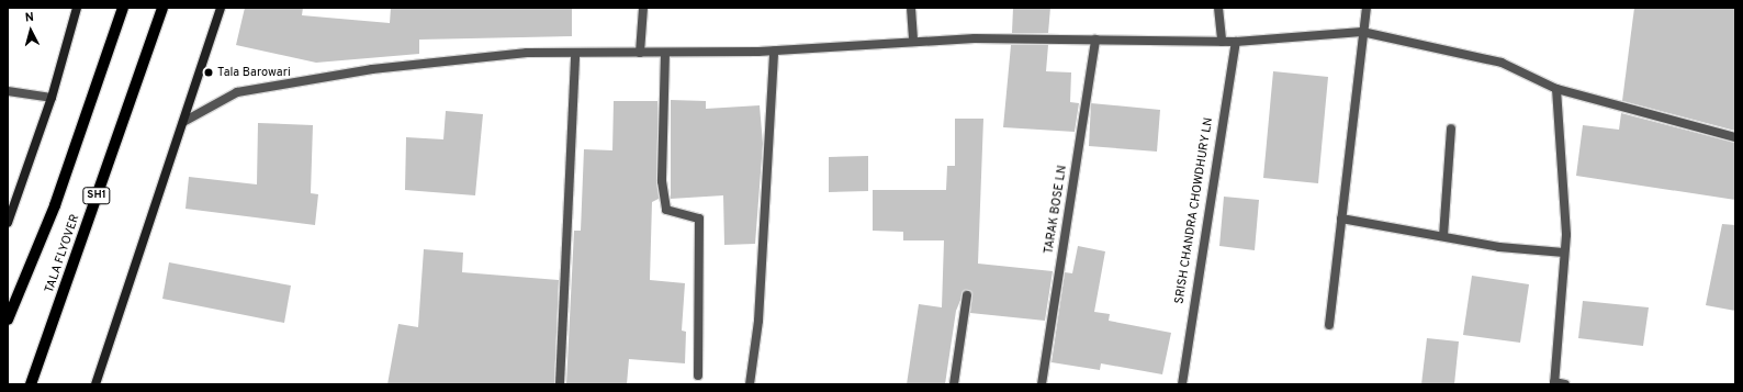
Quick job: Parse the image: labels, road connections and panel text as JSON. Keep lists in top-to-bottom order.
{
  "streets": {
    "main road": ["SH1", "TALA FLYOVER"],
    "street": ["TARAK BOSE LN", "SRISH CHANDRA CHOWDHURY LN"]
  },
  "places": ["Tala Barowari"],
  "north": "top"
}
